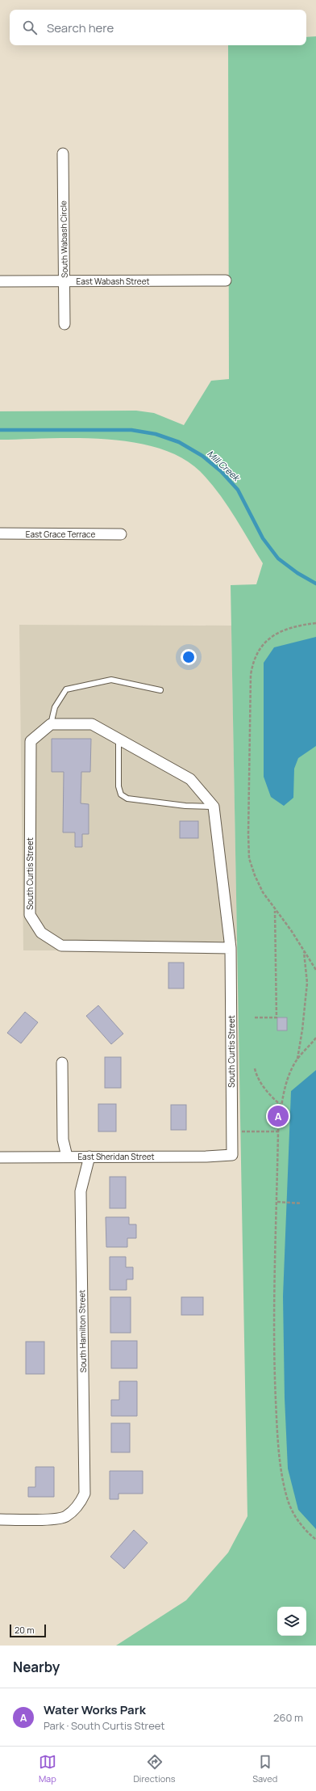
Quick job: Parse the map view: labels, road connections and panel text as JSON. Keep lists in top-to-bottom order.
{
  "streets": {
    "street": [
      "South Wabash Circle",
      "East Wabash Street",
      "East Grace Terrace",
      "South Curtis Street",
      "East Sheridan Street",
      "South Hamilton Street"
    ]
  },
  "crossings": [
    ["South Wabash Circle", "East Wabash Street"],
    ["South Curtis Street", "East Sheridan Street"],
    ["East Sheridan Street", "South Hamilton Street"]
  ],
  "water": ["Mill Creek"],
  "scale_bar": "20 m",
  "page": {
    "search": "Search here",
    "pins": "A",
    "scale": "20 m",
    "heading": "Nearby",
    "list": [
      {
        "mark": "A",
        "name": "Water Works Park",
        "note": "Park · South Curtis Street",
        "value": "260 m"
      }
    ],
    "nav": ["Map", "Directions", "Saved"]
  }
}
